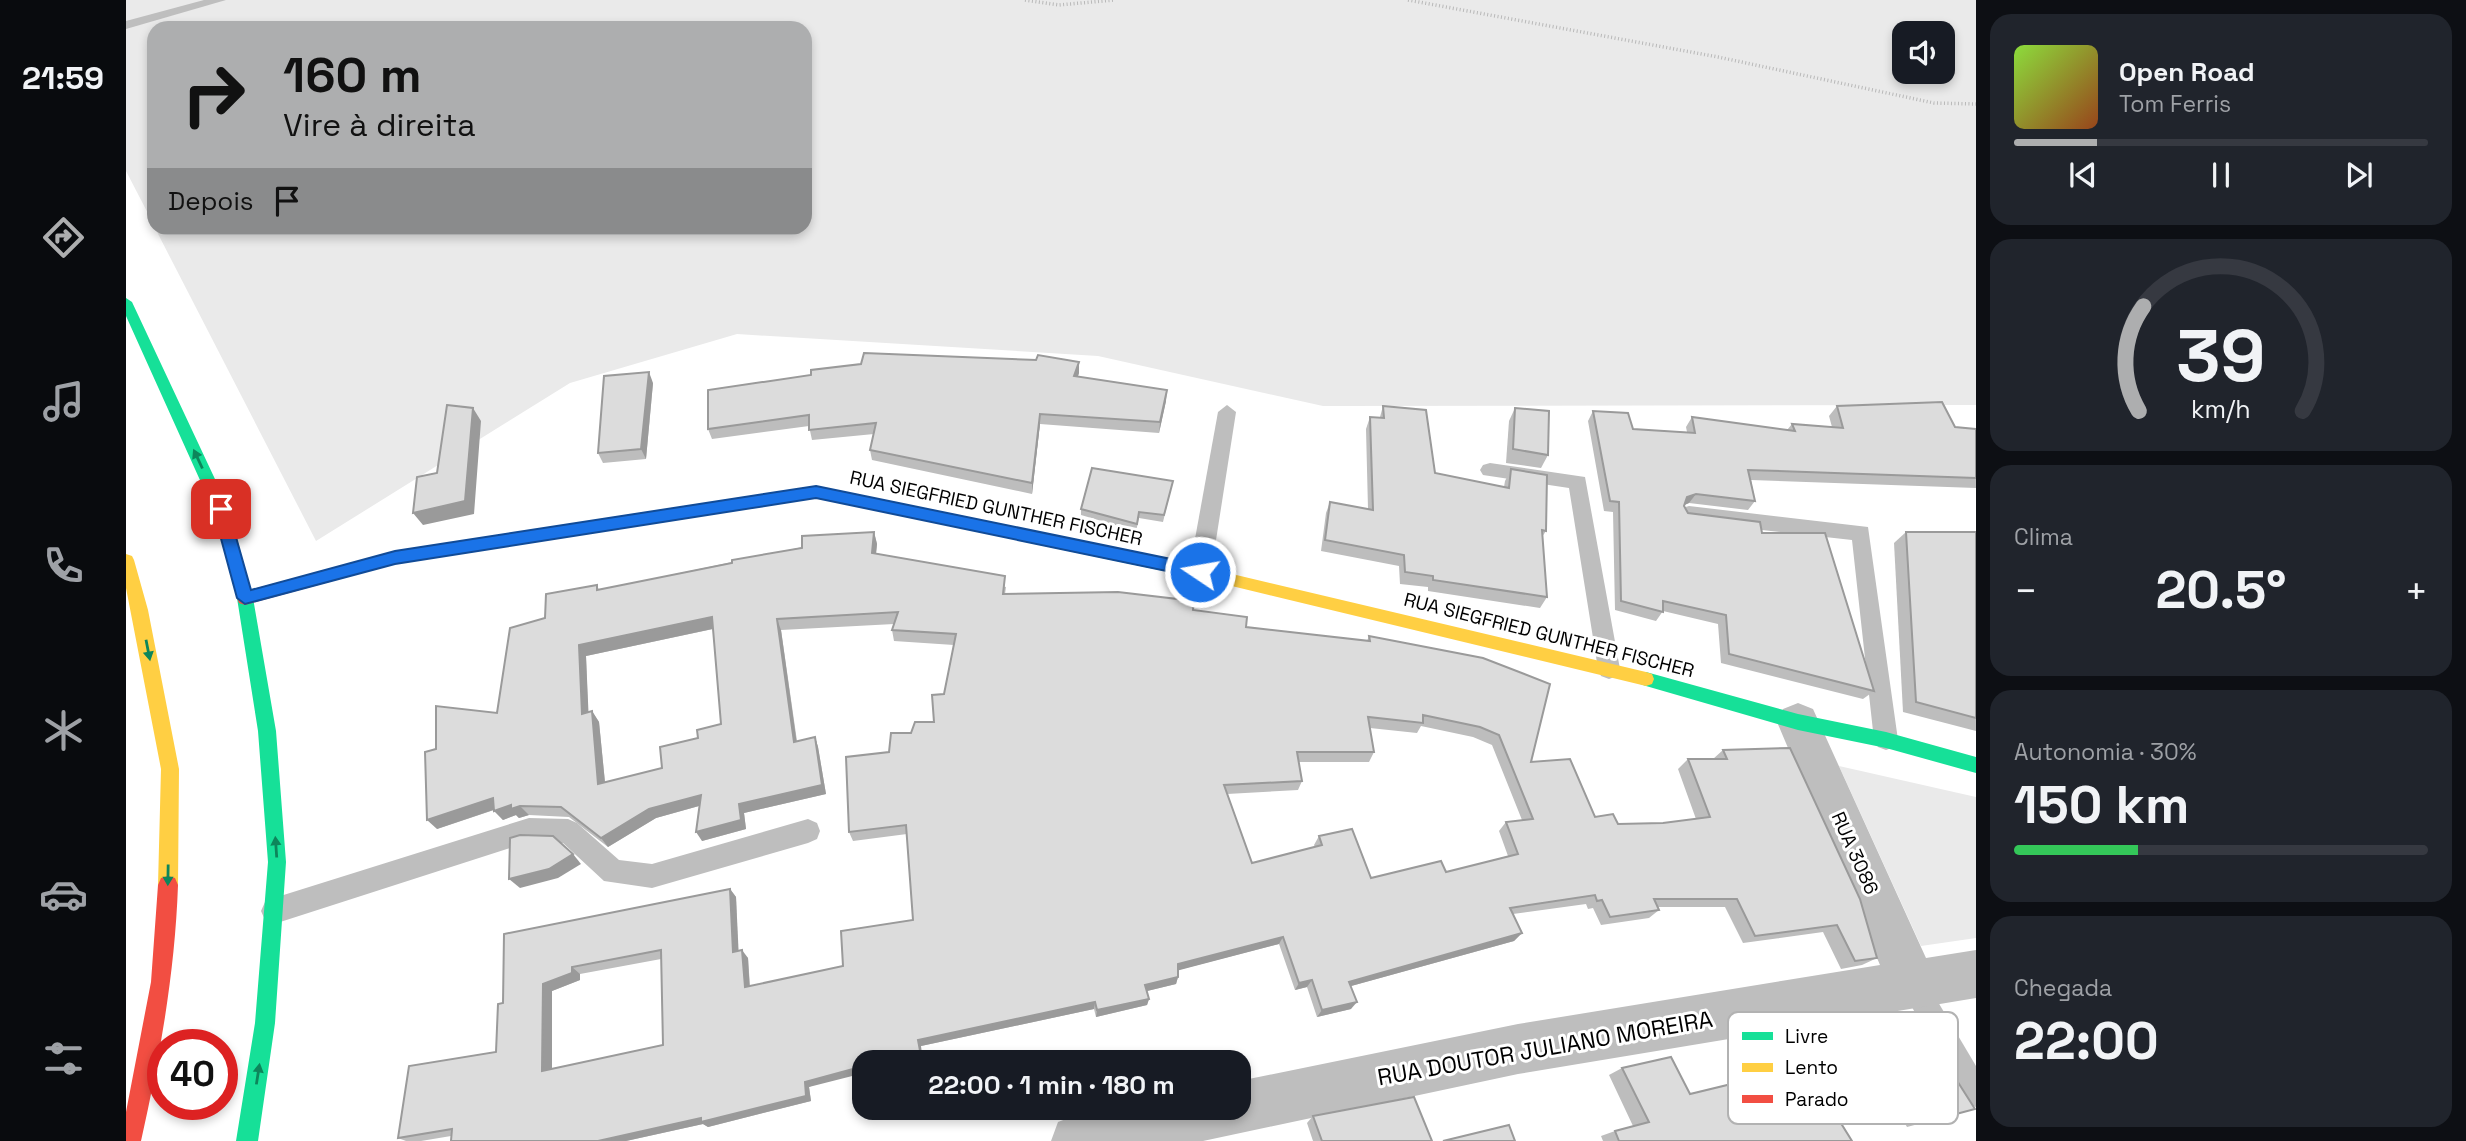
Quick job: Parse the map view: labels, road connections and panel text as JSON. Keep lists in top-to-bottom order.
{
  "streets": {
    "street": ["RUA SIEGFRIED GUNTHER FISCHER", "RUA 3086", "RUA DOUTOR JULIANO MOREIRA"]
  },
  "crossings": [
    ["RUA SIEGFRIED GUNTHER FISCHER", "RUA 3086"],
    ["RUA 3086", "RUA DOUTOR JULIANO MOREIRA"]
  ],
  "legend": ["Livre", "Lento", "Parado"],
  "page": {
    "tabs": "21:59",
    "turn": ["160 m", "Vire à direita"],
    "song": ["Open Road", "Tom Ferris"],
    "then": "Depois",
    "tile": [
      "Clima",
      ["Autonomia · 30%", "150 km"],
      ["Chegada", "22:00"]
    ],
    "heat": ["−", "20.5°", "+"],
    "limit": "40",
    "trip": "22:00 · 1 min · 180 m",
    "gauge": ["39", "km/h"]
  }
}
